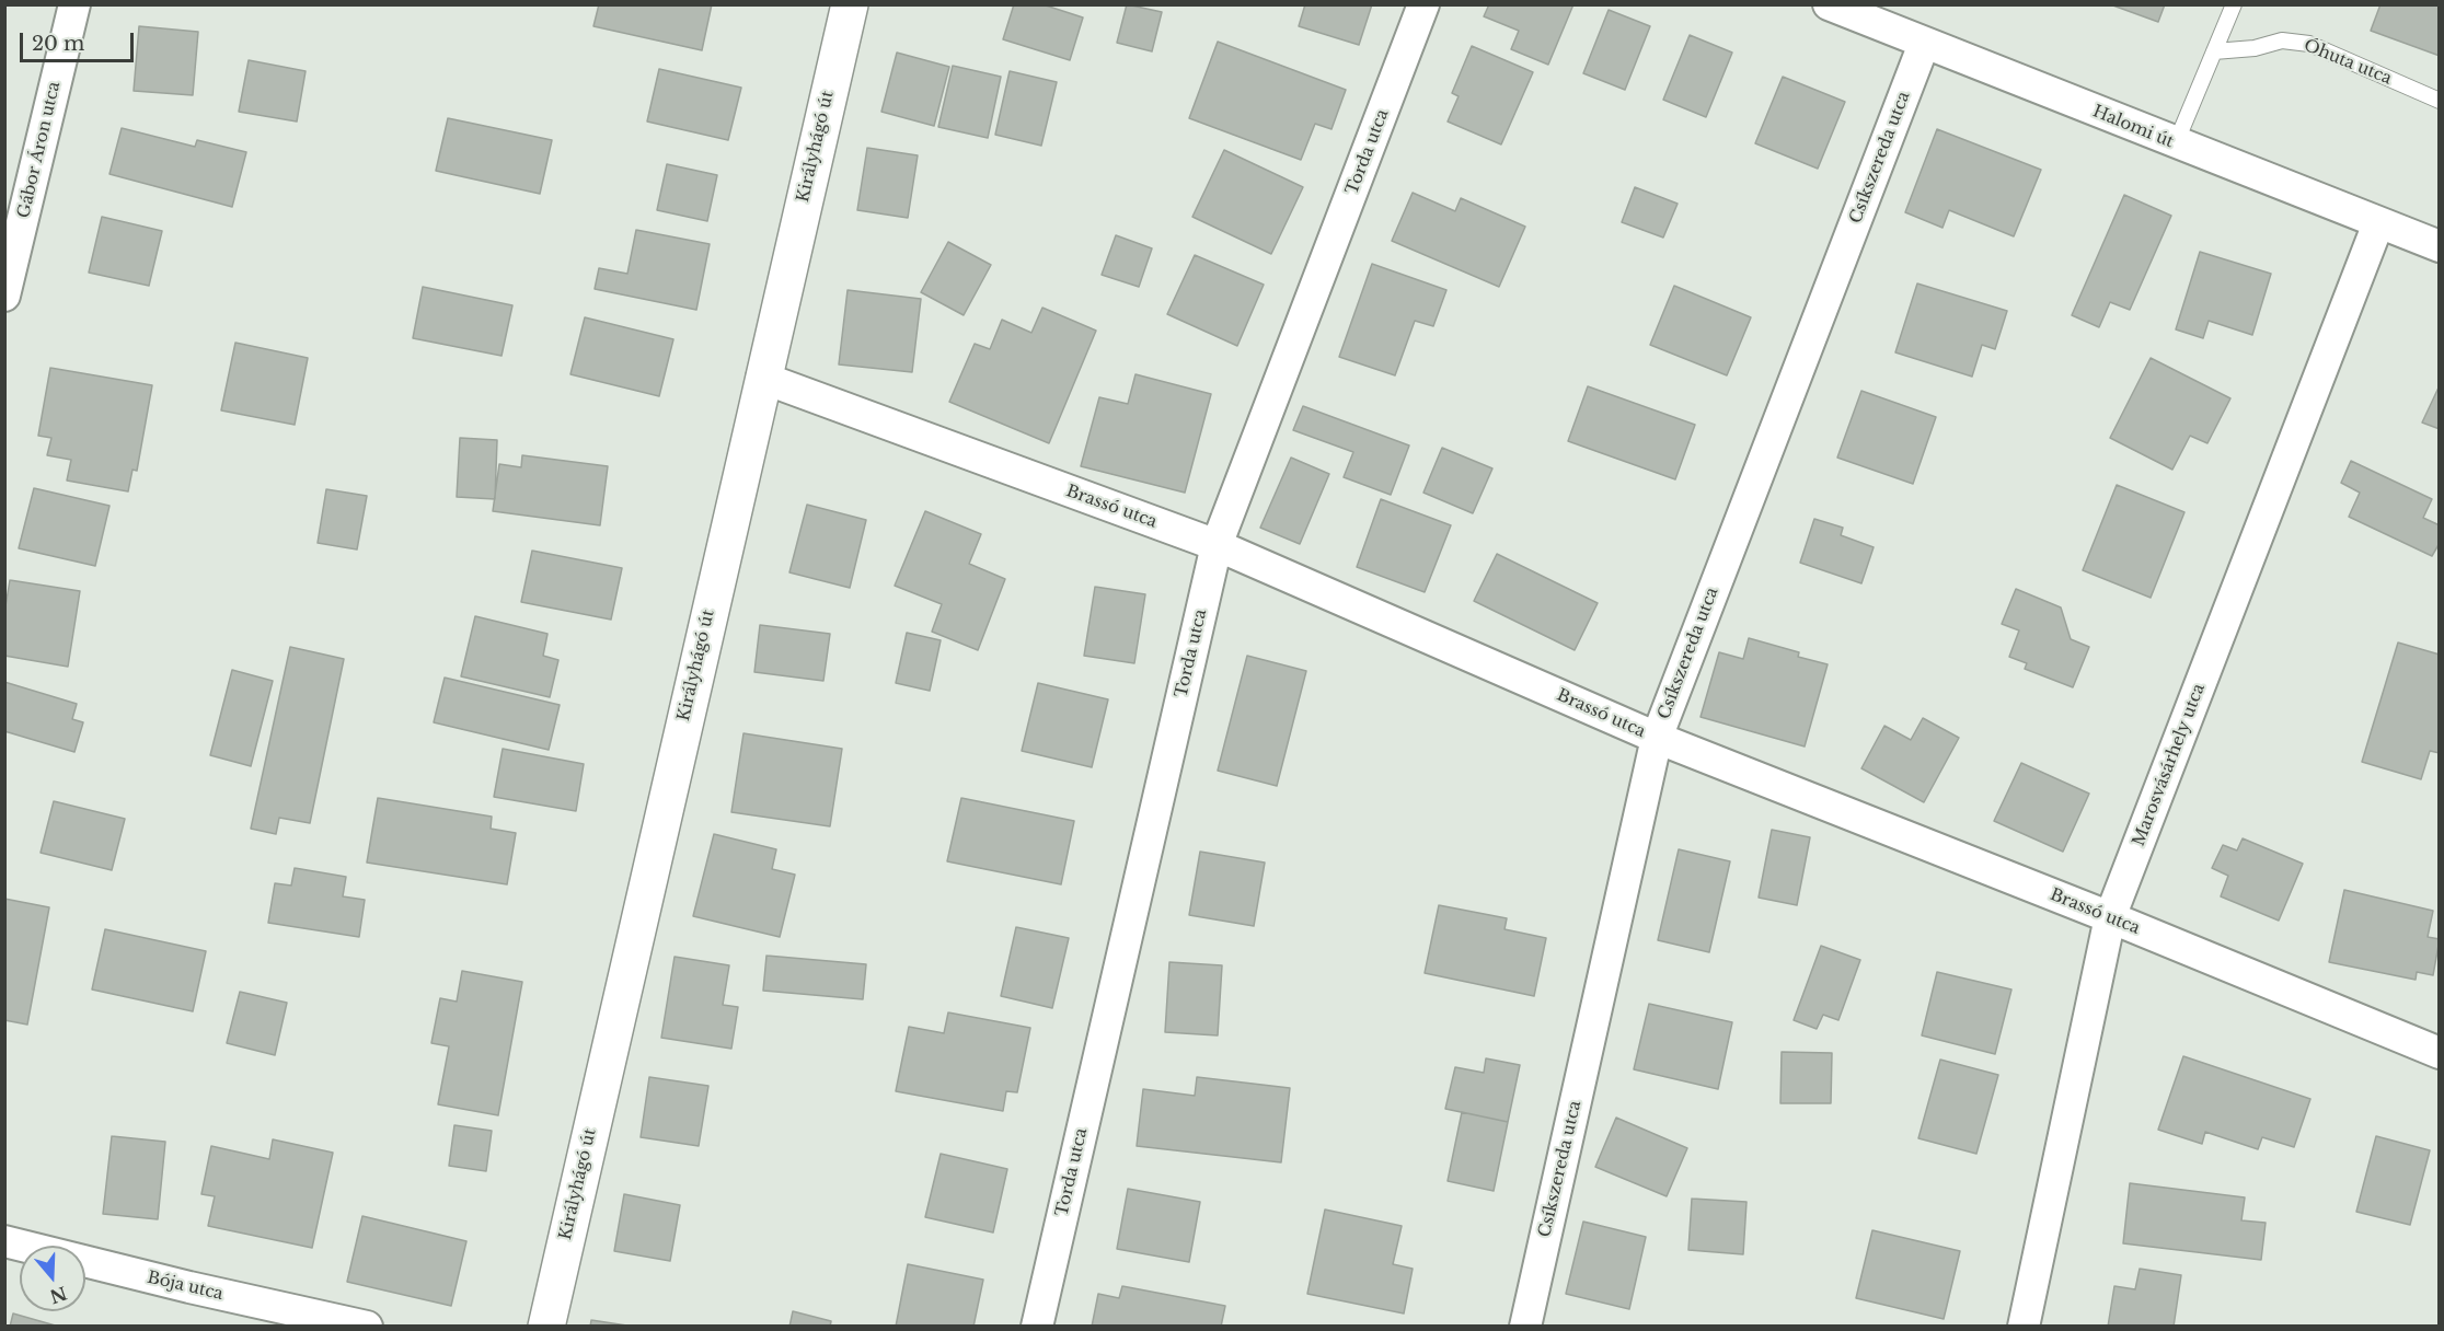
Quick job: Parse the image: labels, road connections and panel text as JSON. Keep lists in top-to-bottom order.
{
  "streets": {
    "street": [
      "Halomi út",
      "Királyhágó út",
      "Gábor Áron utca",
      "Torda utca",
      "Csíkszereda utca",
      "Brassó utca",
      "Marosvásárhely utca",
      "Bója utca"
    ],
    "lane": ["Óhuta utca"]
  },
  "crossings": [
    ["Halomi út", "Csíkszereda utca"],
    ["Halomi út", "Marosvásárhely utca"],
    ["Királyhágó út", "Brassó utca"],
    ["Torda utca", "Brassó utca"],
    ["Csíkszereda utca", "Brassó utca"],
    ["Brassó utca", "Marosvásárhely utca"]
  ],
  "scale_bar": "20 m",
  "north": "bottom"
}
